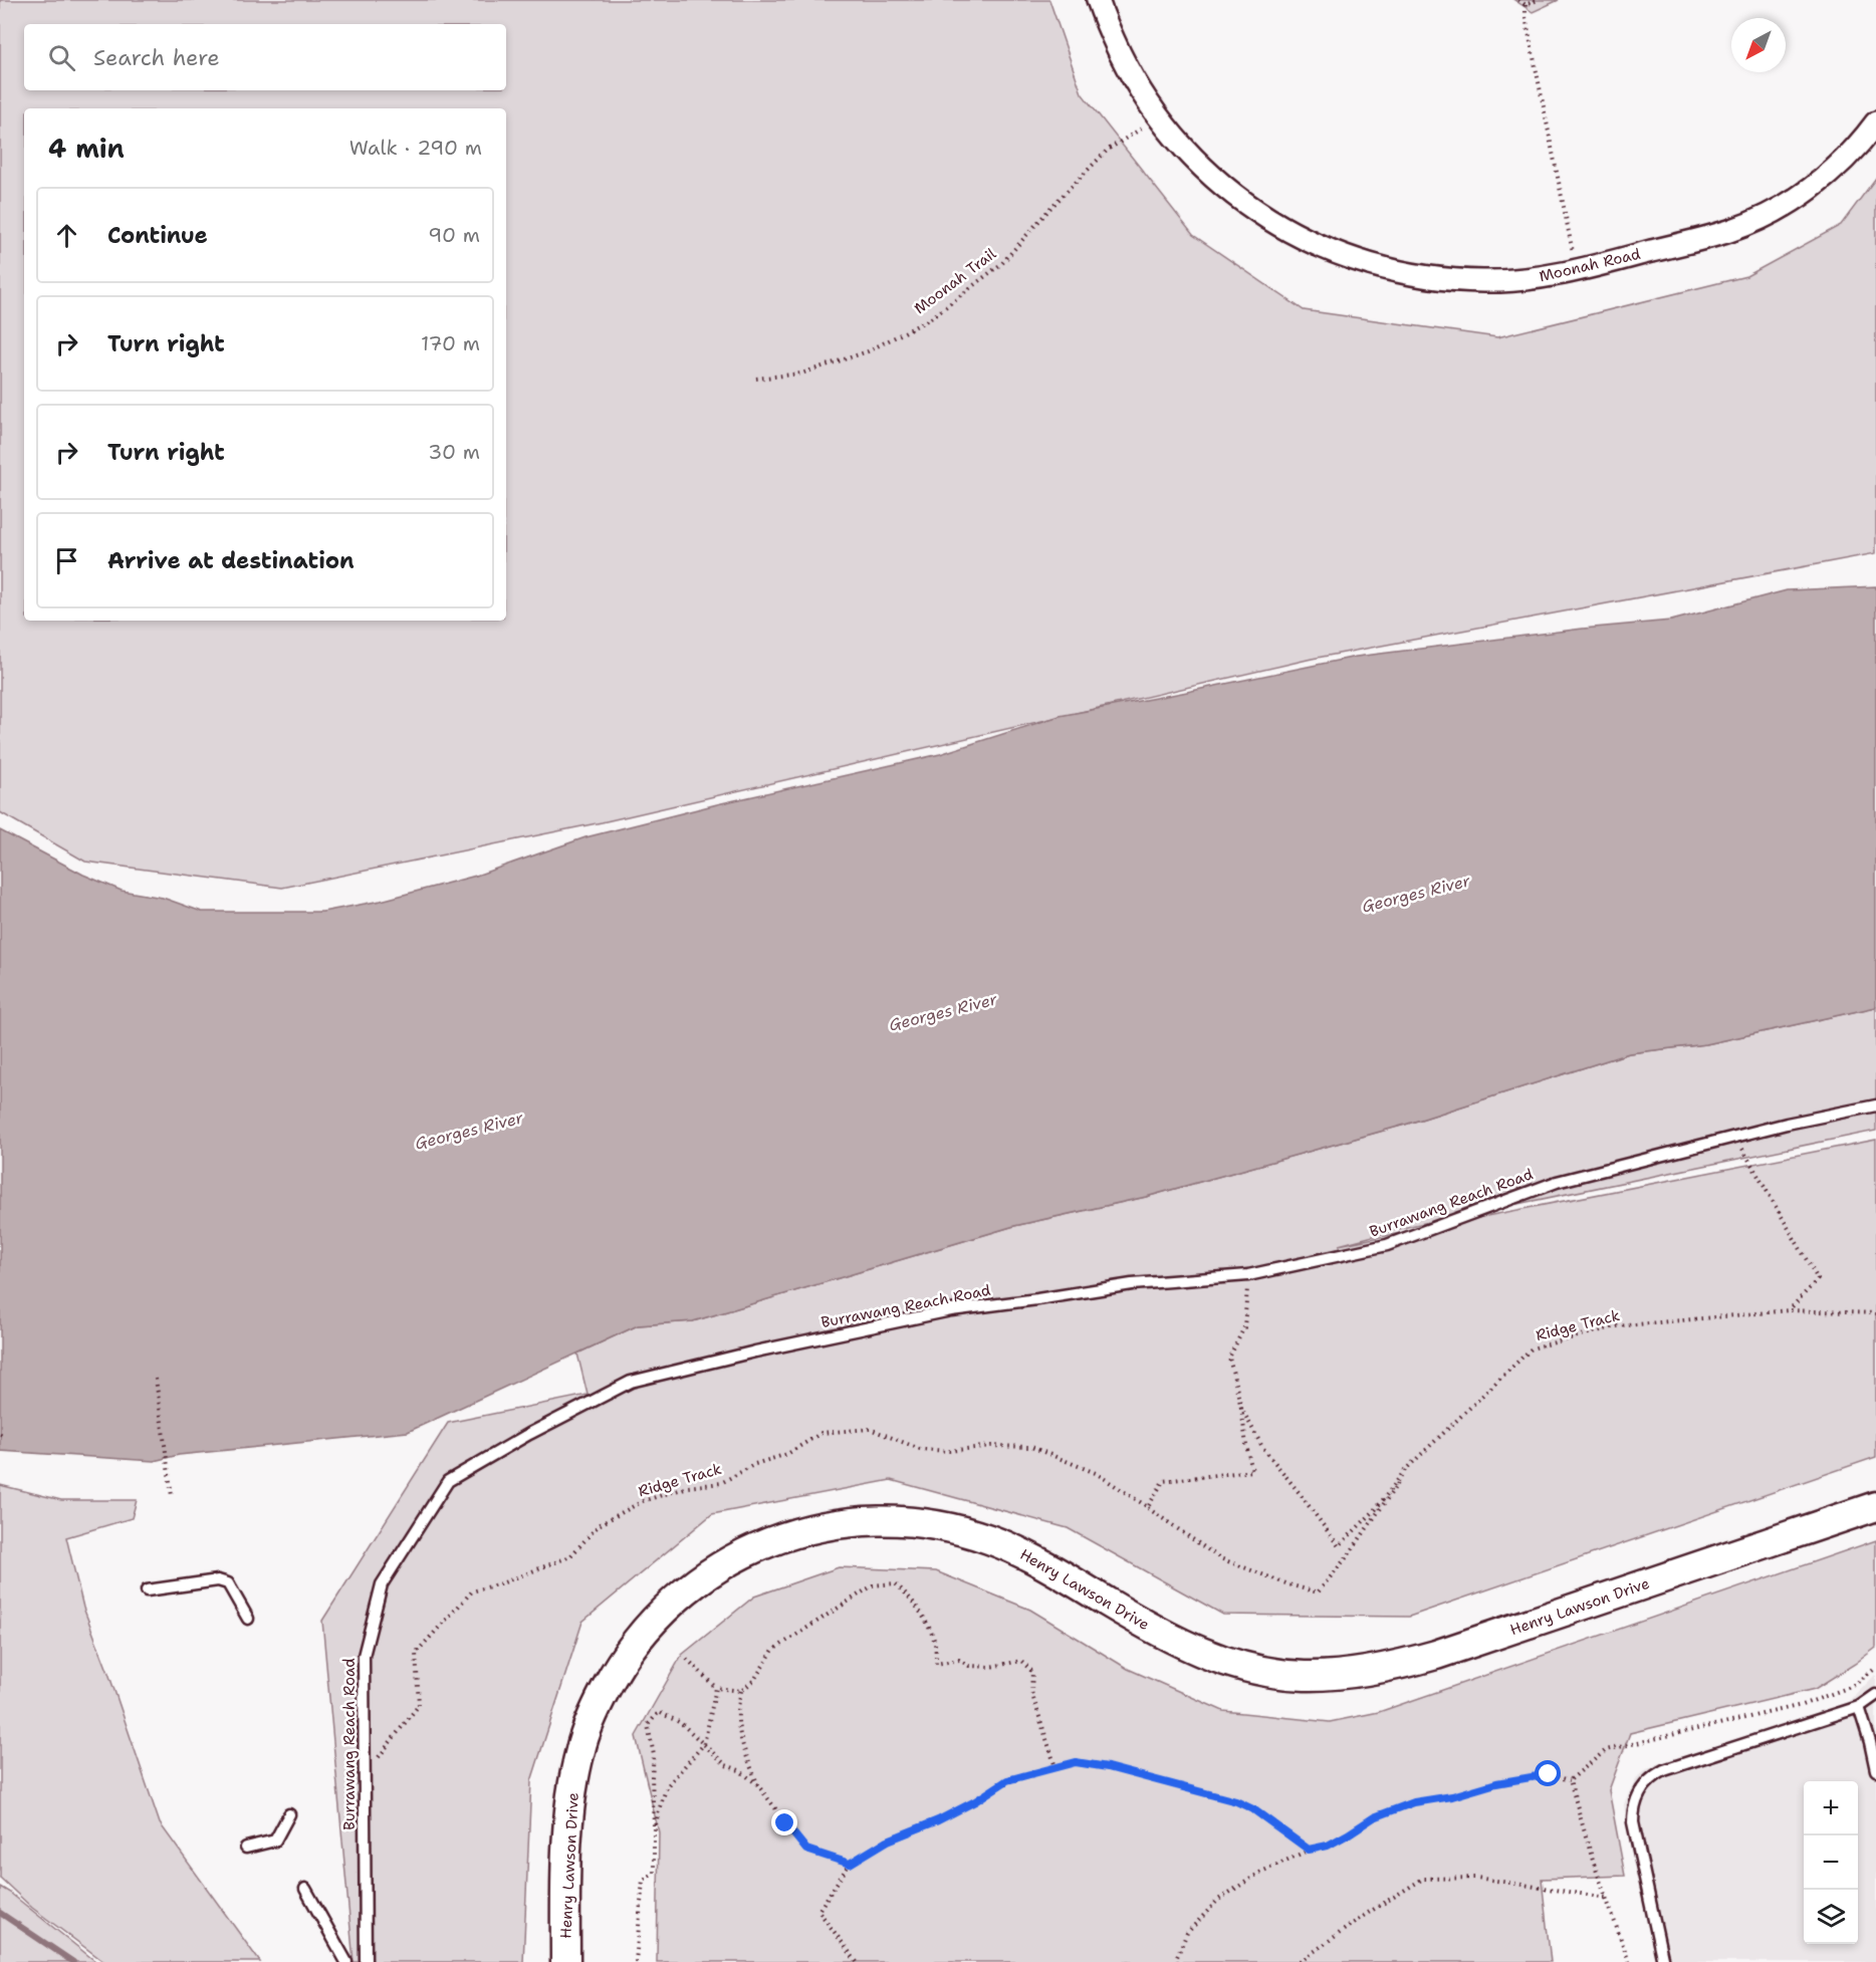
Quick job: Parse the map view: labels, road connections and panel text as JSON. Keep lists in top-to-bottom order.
{
  "streets": {
    "main road": ["Henry Lawson Drive"],
    "street": ["Moonah Road"],
    "lane": ["Burrawang Reach Road"],
    "path": ["Moonah Trail", "Ridge Track"]
  },
  "crossings": [
    ["Moonah Road", "Moonah Trail"],
    ["Burrawang Reach Road", "Ridge Track"]
  ],
  "water": ["Georges River"],
  "north": "bottom left",
  "page": {
    "search": "Search here",
    "heading": ["4 min", "Walk · 290 m"],
    "list": [
      ["Continue", "90 m"],
      ["Turn right", "170 m"],
      ["Turn right", "30 m"],
      "Arrive at destination"
    ],
    "map_buttons": ["+", "−"]
  }
}
